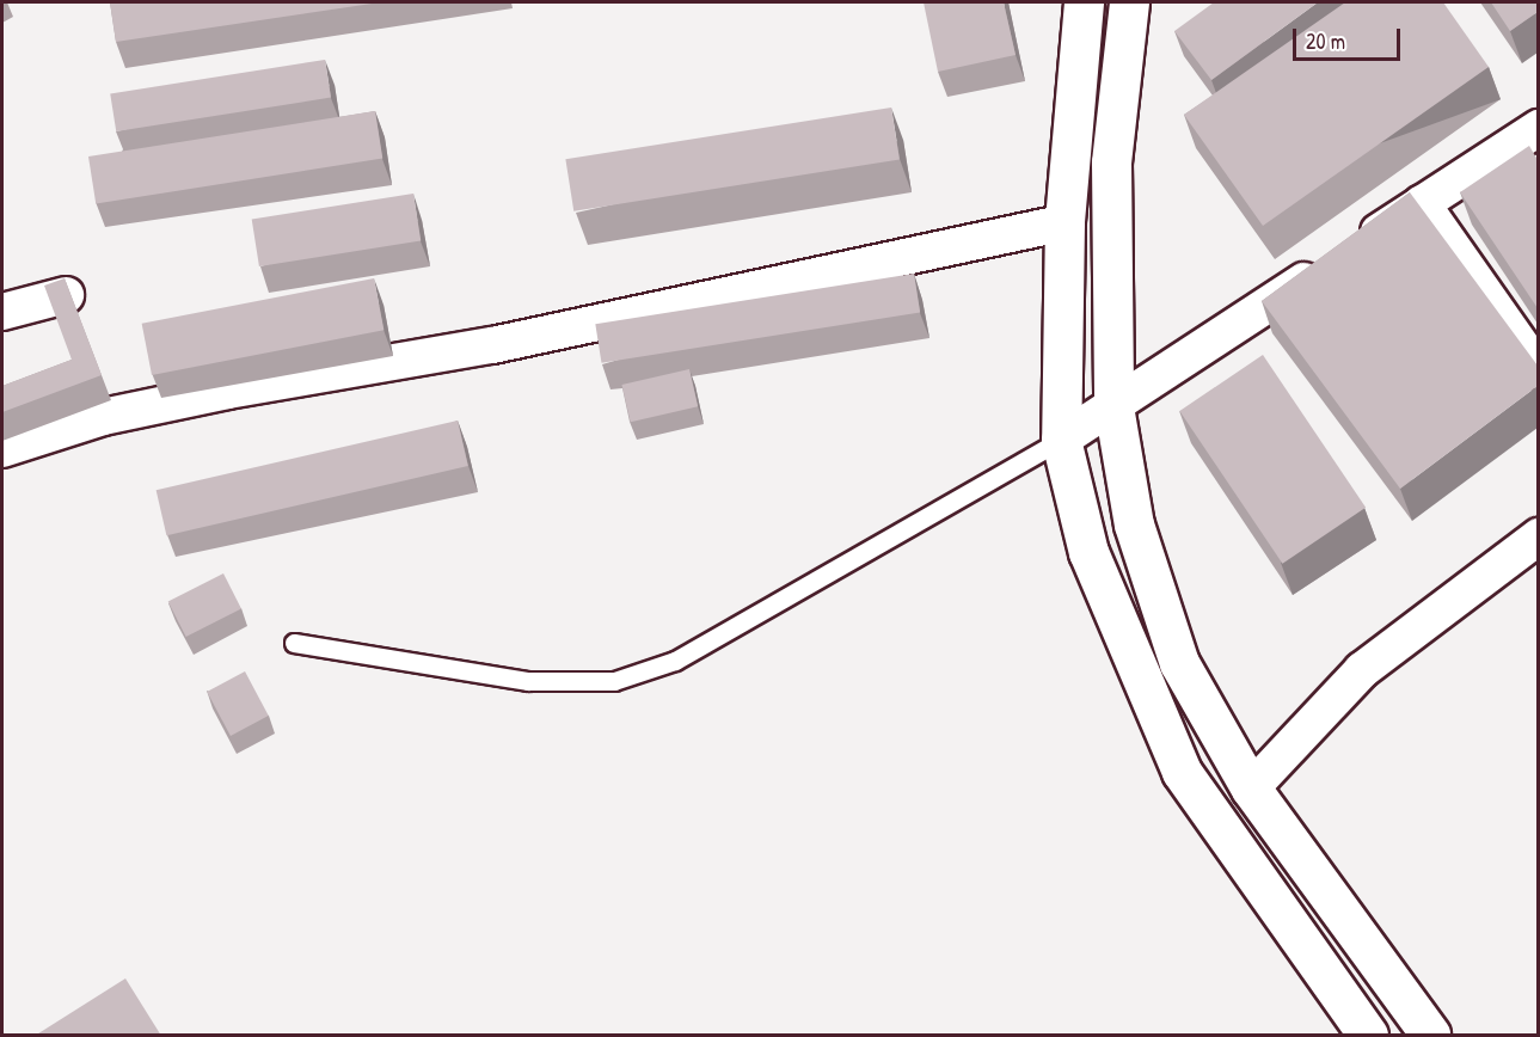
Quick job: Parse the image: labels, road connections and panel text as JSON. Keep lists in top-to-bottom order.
{
  "scale_bar": "20 m"
}
